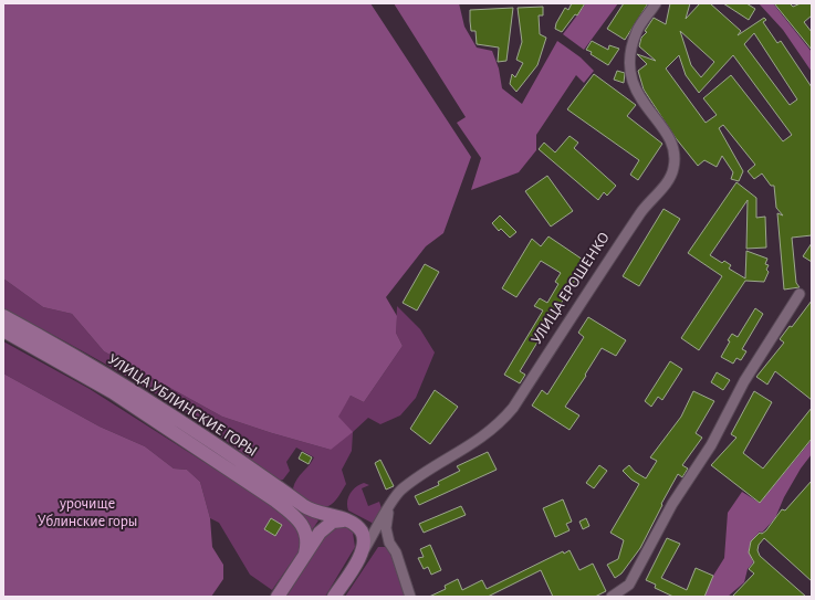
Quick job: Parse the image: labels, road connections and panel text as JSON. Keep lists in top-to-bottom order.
{
  "streets": {
    "main road": ["УЛИЦА ЕРОШЕНКО", "УЛИЦА УБЛИНСКИЕ ГОРЫ"]
  },
  "parks": ["урочище Ублинские горы"]
}
